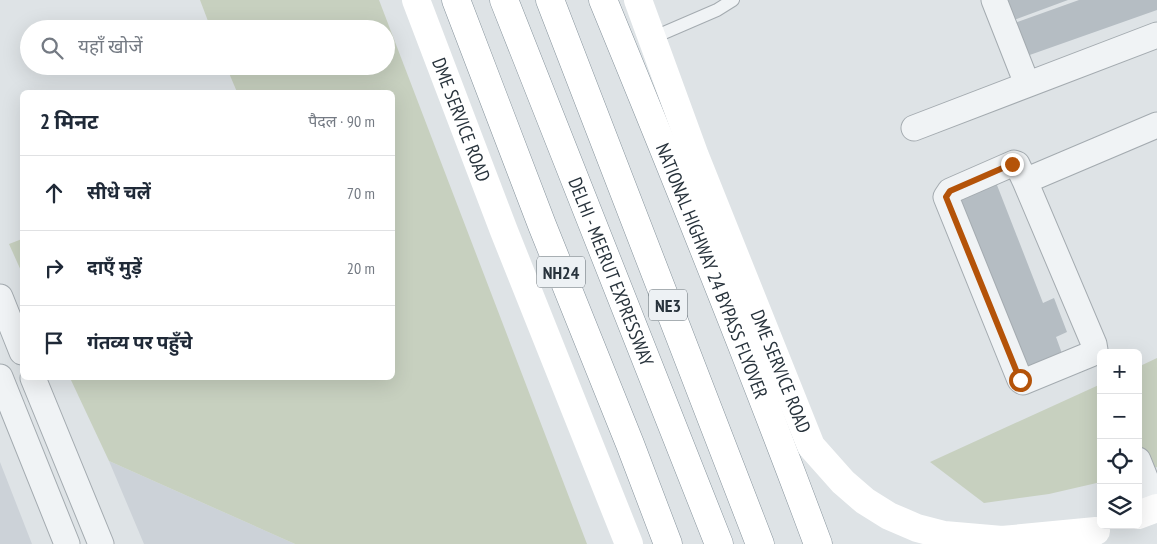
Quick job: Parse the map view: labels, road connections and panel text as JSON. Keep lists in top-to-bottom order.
{
  "streets": {
    "main road": [
      "DME SERVICE ROAD",
      "NATIONAL HIGHWAY 24 BYPASS FLYOVER",
      "NH24",
      "DELHI - MEERUT EXPRESSWAY",
      "NE3"
    ]
  },
  "page": {
    "search": "यहाँ खोजें",
    "heading": ["2 मिनट", "पैदल · 90 m"],
    "list": [
      ["सीधे चलें", "70 m"],
      ["दाएँ मुड़ें", "20 m"],
      "गंतव्य पर पहुँचे"
    ],
    "map_buttons": ["+", "−"]
  }
}
